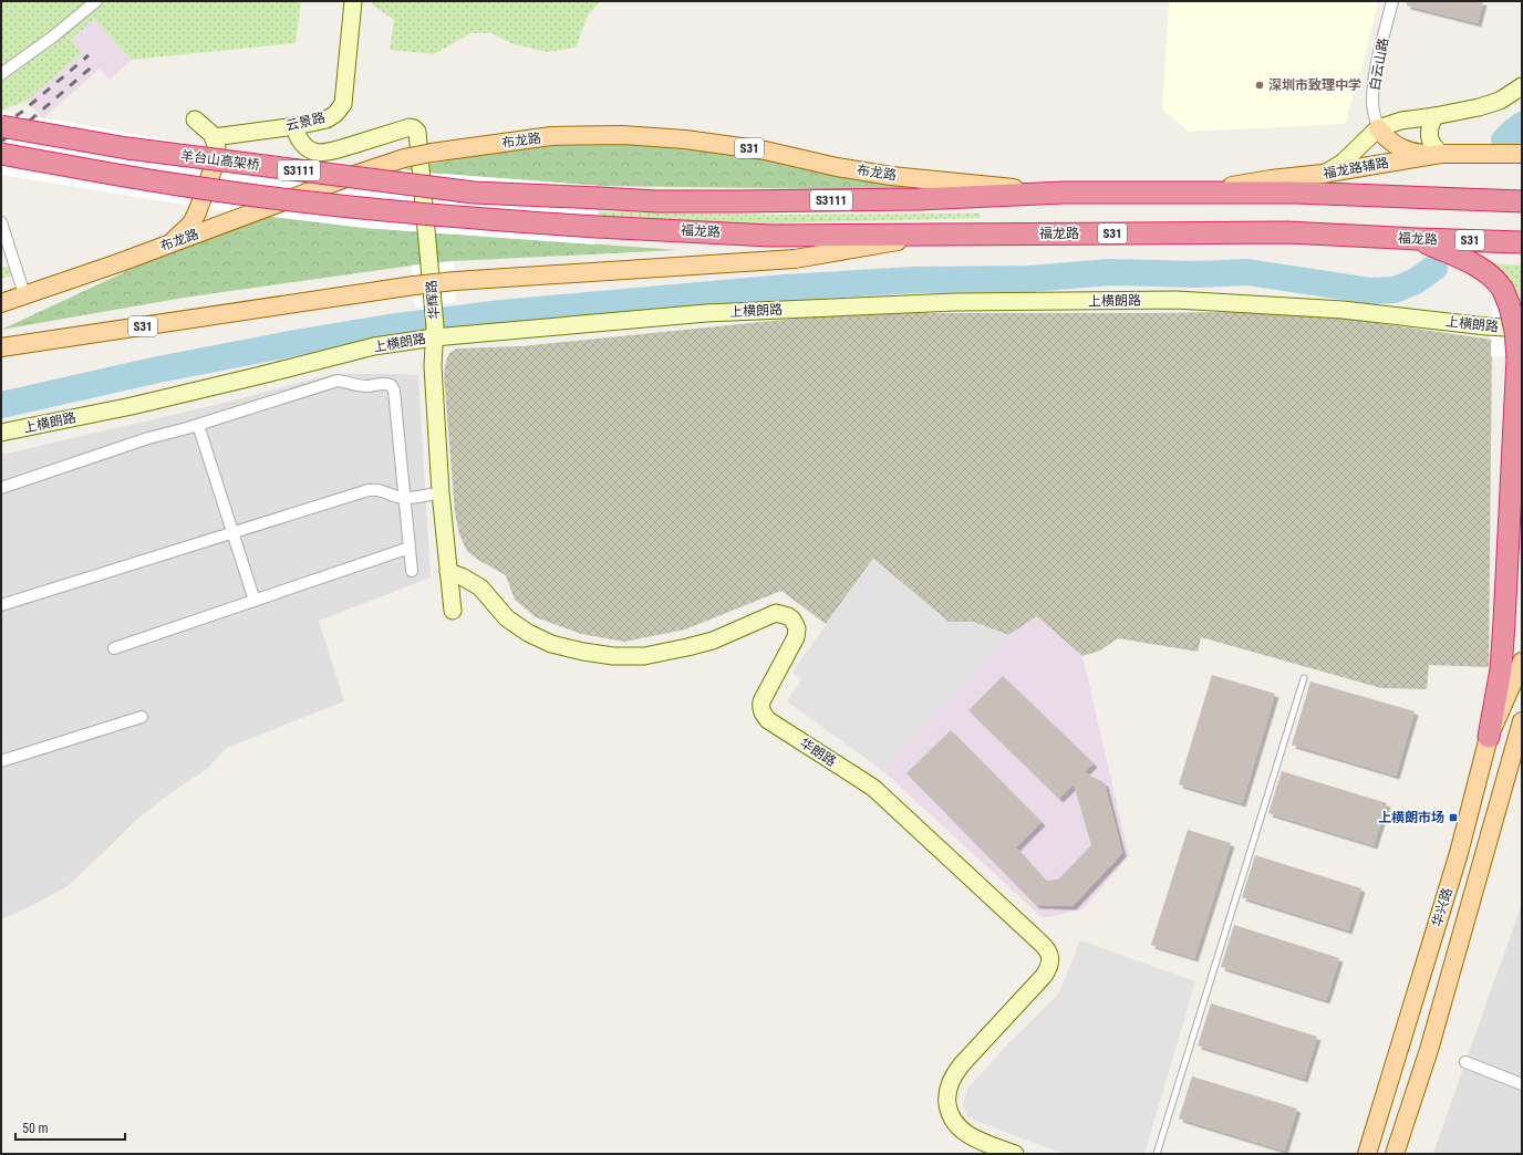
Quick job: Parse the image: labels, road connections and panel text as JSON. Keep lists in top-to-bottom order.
{
  "streets": {
    "highway": [
      "S31",
      "羊台山高架桥",
      "S3111",
      "福龙路"
    ],
    "main road": ["布龙路", "福龙路辅路", "华兴路"],
    "street": [
      "白云山路",
      "云景路",
      "华辉路",
      "上横朗路",
      "华朗路"
    ]
  },
  "crossings": [
    ["云景路", "华辉路"],
    ["布龙路", "S31"],
    ["布龙路", "羊台山高架桥"],
    ["S31", "羊台山高架桥"],
    ["S31", "福龙路辅路"],
    ["S31", "福龙路"],
    ["华辉路", "上横朗路"],
    ["华辉路", "华朗路"]
  ],
  "places": {
    "other": ["深圳市致理中学"],
    "transit": ["上横朗市场"]
  },
  "scale_bar": "50 m"
}
